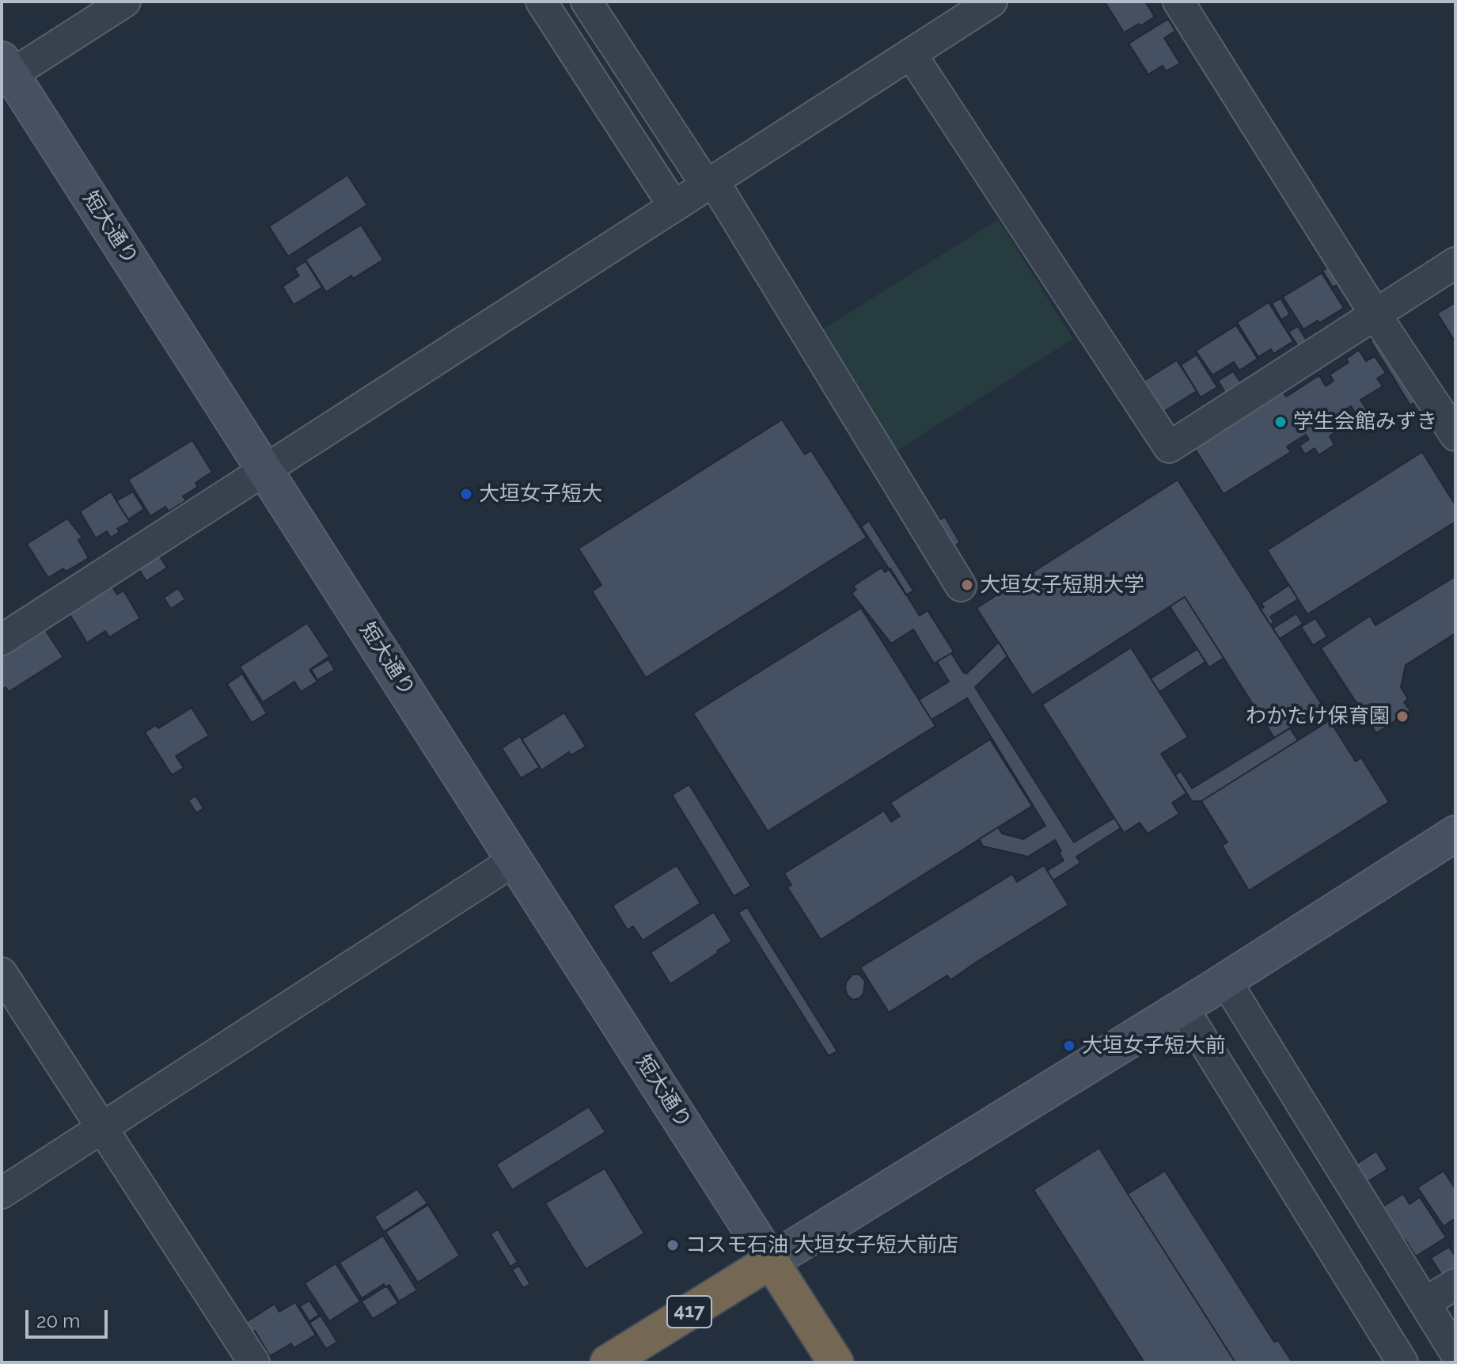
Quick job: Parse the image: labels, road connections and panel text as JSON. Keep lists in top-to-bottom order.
{
  "streets": {
    "highway": ["417"],
    "street": ["短大通り"]
  },
  "crossings": [
    ["短大通り", "417"]
  ],
  "places": [
    "学生会館みずき",
    "大垣女子短大",
    "大垣女子短期大学",
    "わかたけ保育園",
    "大垣女子短大前",
    "コスモ石油 大垣女子短大前店"
  ],
  "scale_bar": "20 m"
}
